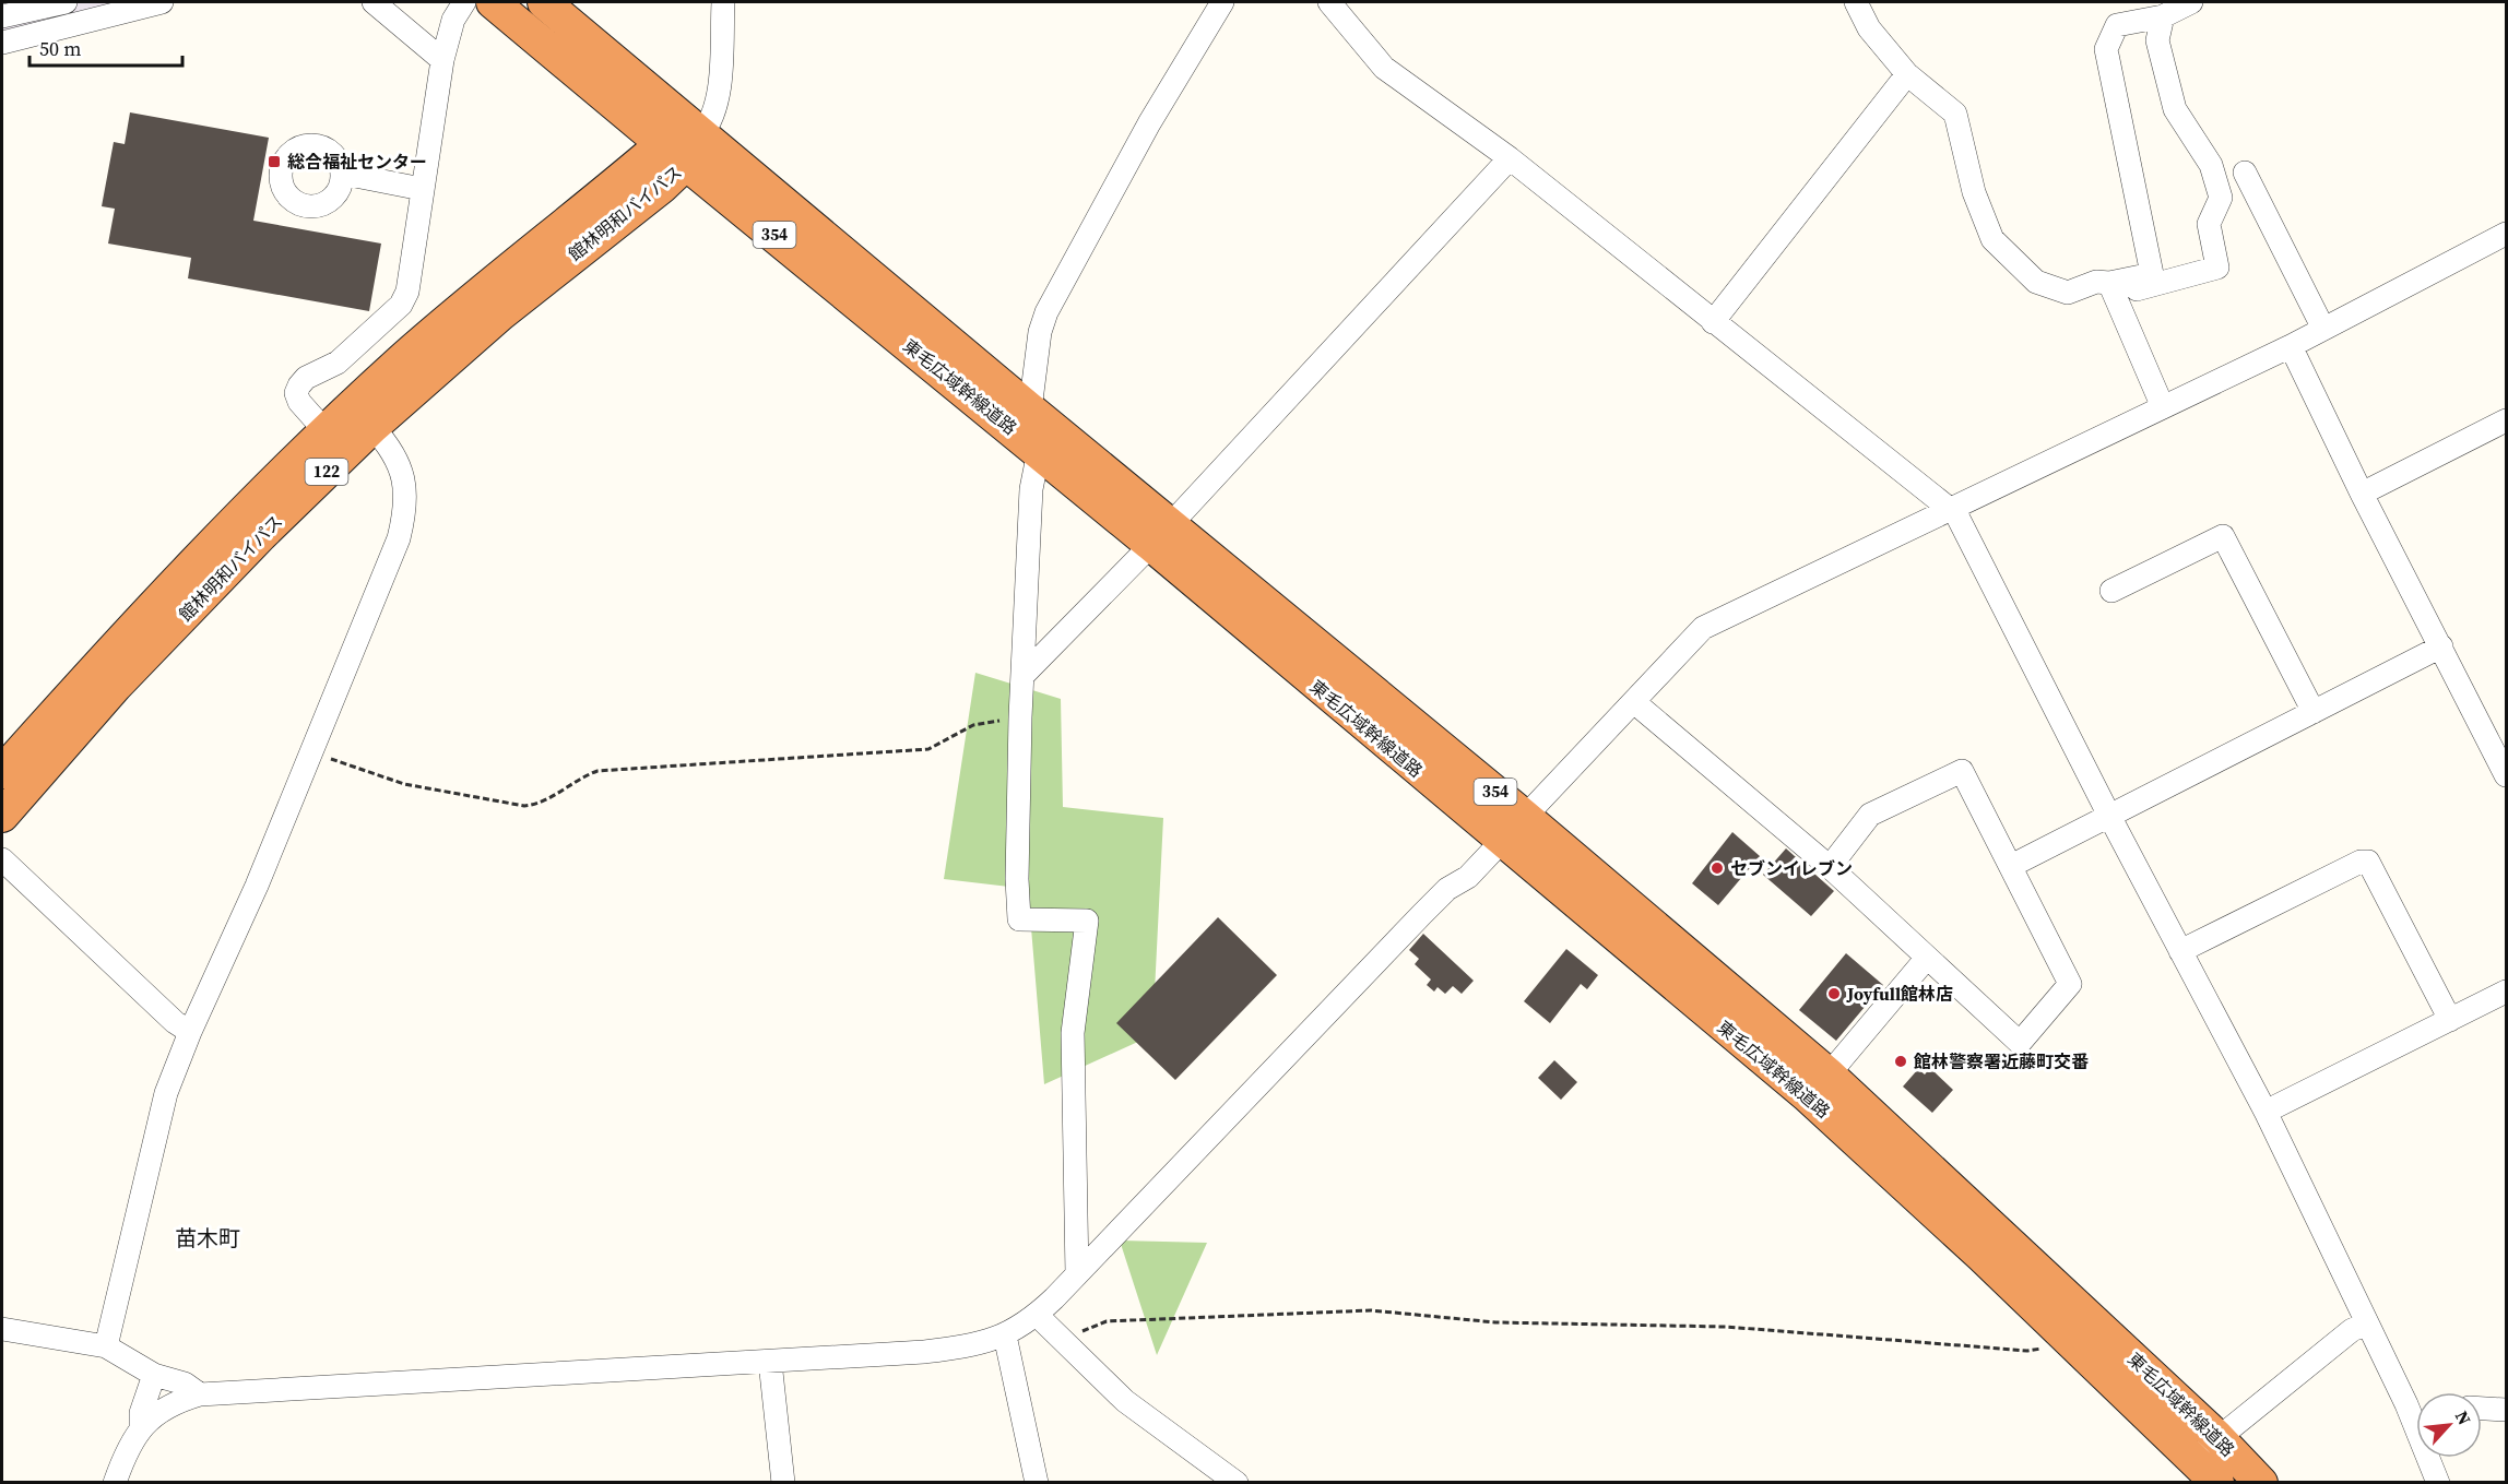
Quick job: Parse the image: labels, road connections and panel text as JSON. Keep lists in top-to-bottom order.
{
  "streets": {
    "highway": [
      "館林明和バイパス",
      "354",
      "東毛広域幹線道路",
      "122"
    ]
  },
  "crossings": [
    ["館林明和バイパス", "東毛広域幹線道路"]
  ],
  "districts": ["苗木町"],
  "places": {
    "transit": ["総合福祉センター"],
    "other": ["セブンイレブン", "Joyfull館林店", "館林警察署近藤町交番"]
  },
  "scale_bar": "50 m",
  "north": "top right"
}
